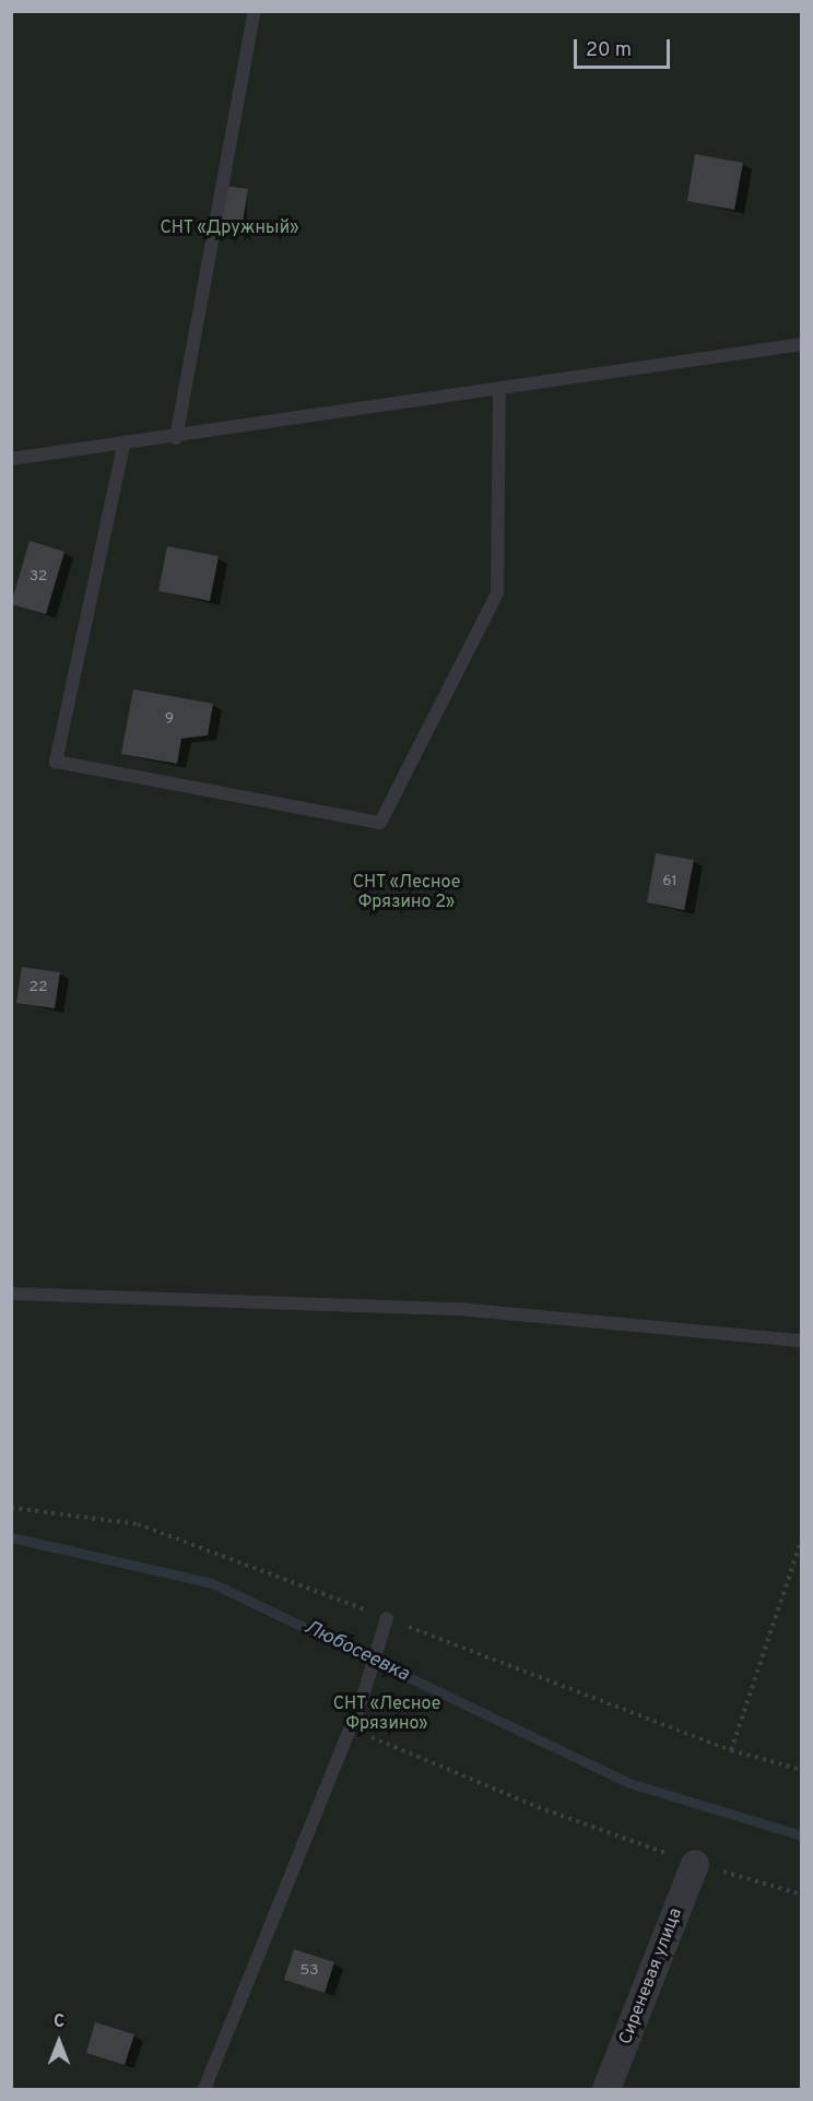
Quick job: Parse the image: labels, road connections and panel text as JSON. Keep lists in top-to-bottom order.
{
  "streets": {
    "street": ["Сиреневая улица"]
  },
  "water": ["Любосеевка"],
  "parks": ["СНТ «Дружный»", "СНТ «Лесное Фрязино 2»", "СНТ «Лесное Фрязино»"],
  "house_numbers": [
    "32",
    "9",
    "61",
    "22",
    "53"
  ],
  "scale_bar": "20 m",
  "north": "top"
}
